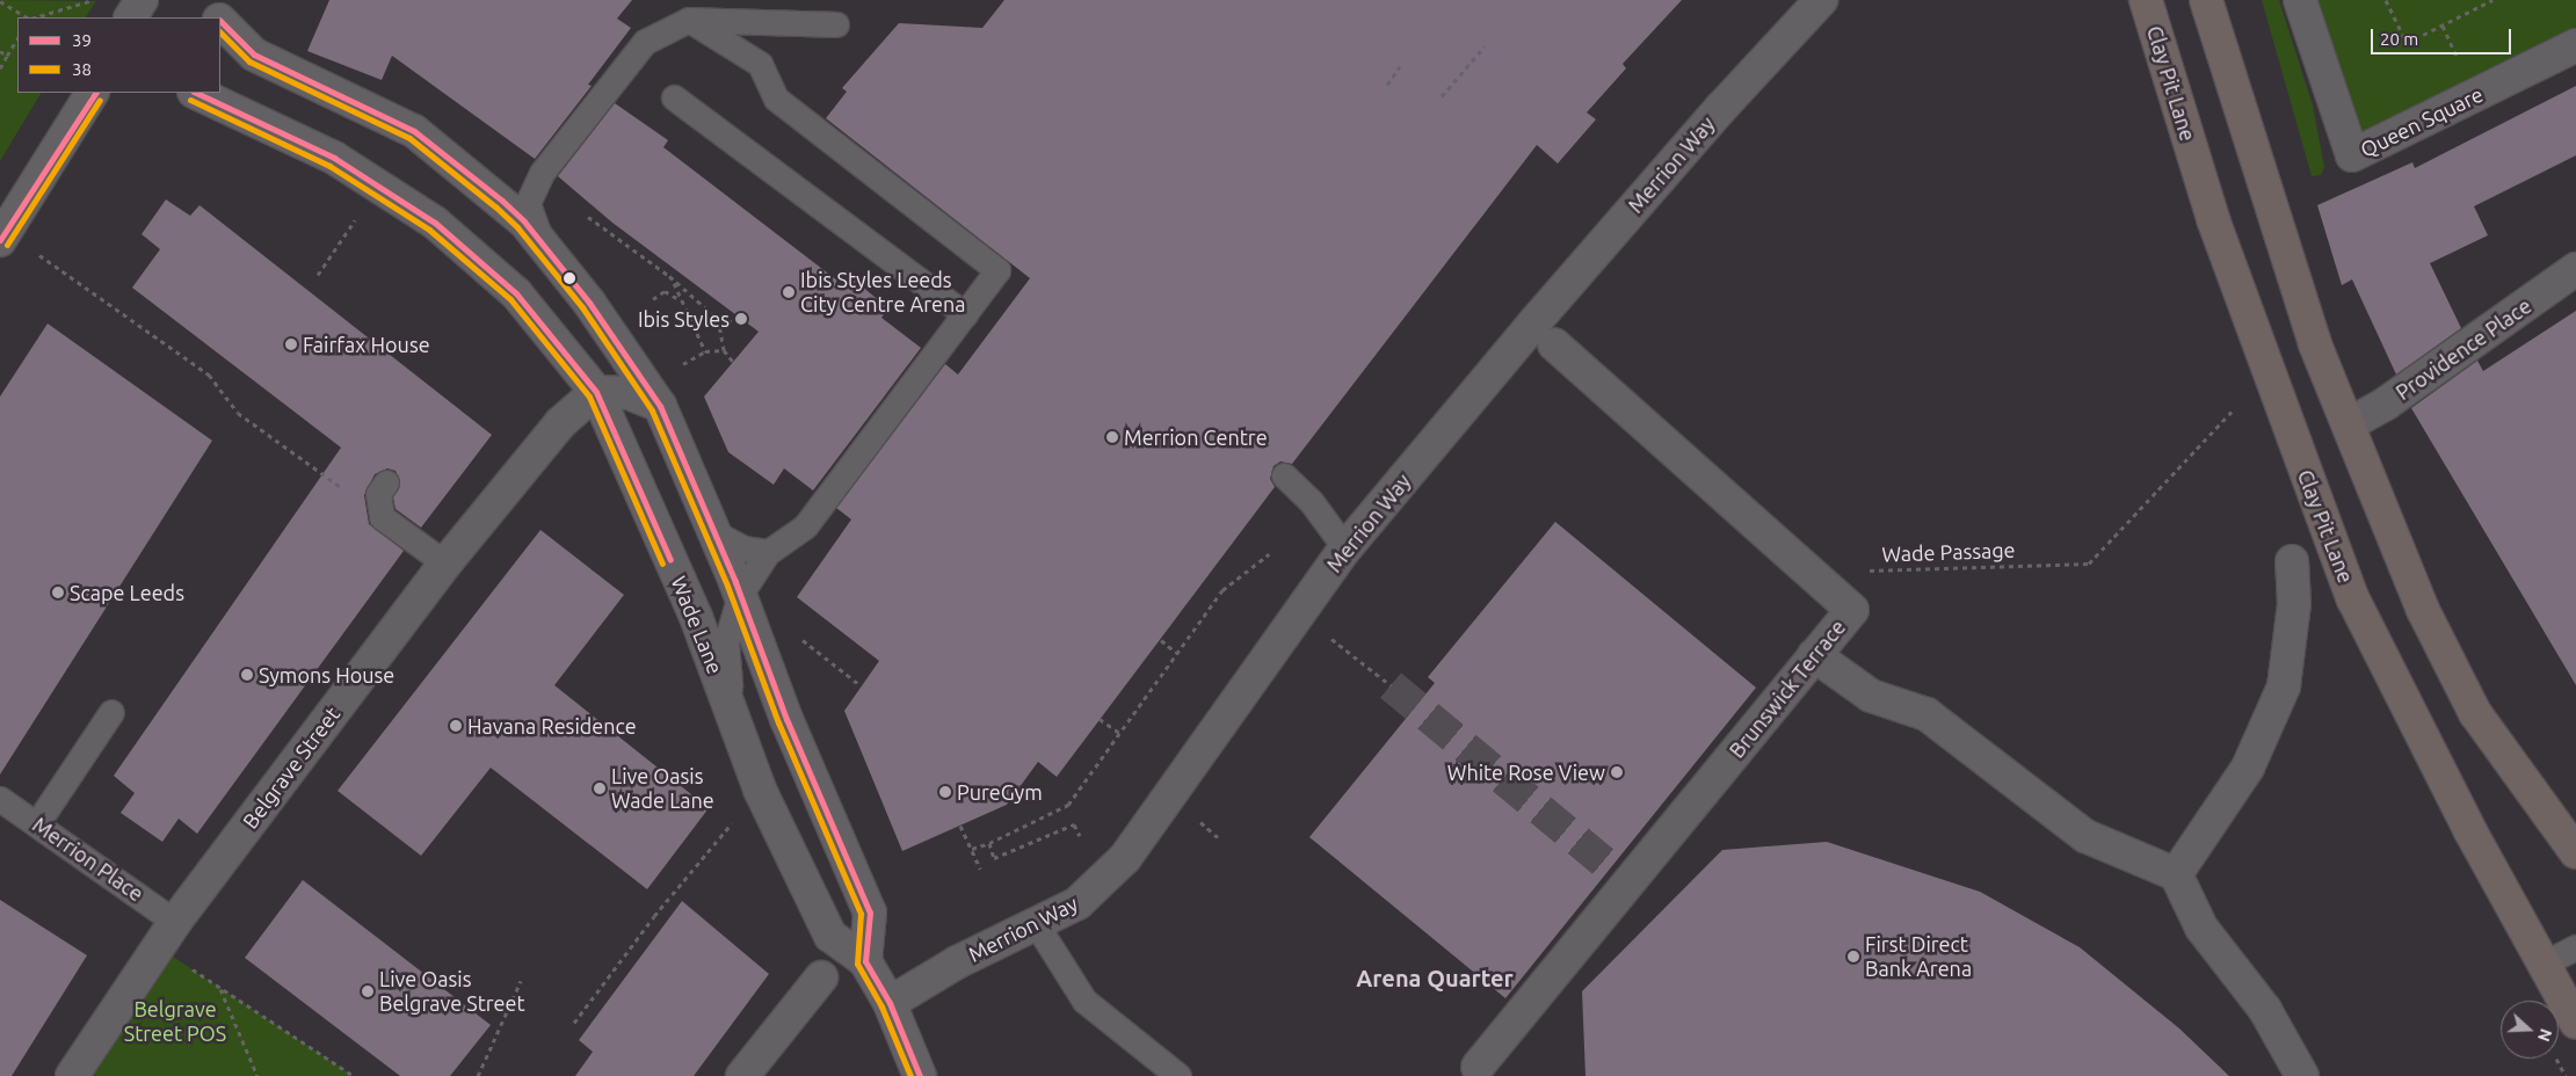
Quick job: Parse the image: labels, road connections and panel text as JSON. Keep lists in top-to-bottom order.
{
  "streets": {
    "highway": ["Clay Pit Lane"],
    "street": [
      "Queen Square",
      "Merrion Way",
      "Providence Place",
      "Wade Lane",
      "Brunswick Terrace",
      "Belgrave Street"
    ],
    "lane": ["Merrion Place"],
    "path": ["Wade Passage"]
  },
  "crossings": [
    ["Merrion Way", "Wade Lane"],
    ["Wade Passage", "Brunswick Terrace"],
    ["Wade Lane", "Belgrave Street"],
    ["Belgrave Street", "Merrion Place"]
  ],
  "districts": ["Arena Quarter"],
  "parks": ["Belgrave Street POS"],
  "places": [
    "Ibis Styles Leeds City Centre Arena",
    "Ibis Styles",
    "Fairfax House",
    "Merrion Centre",
    "Scape Leeds",
    "Symons House",
    "Havana Residence",
    "White Rose View",
    "Live Oasis Wade Lane",
    "PureGym",
    "First Direct Bank Arena",
    "Live Oasis Belgrave Street"
  ],
  "lines": ["transit line 39", "transit line 38"],
  "legend": ["39", "38"],
  "scale_bar": "20 m",
  "north": "right"
}
